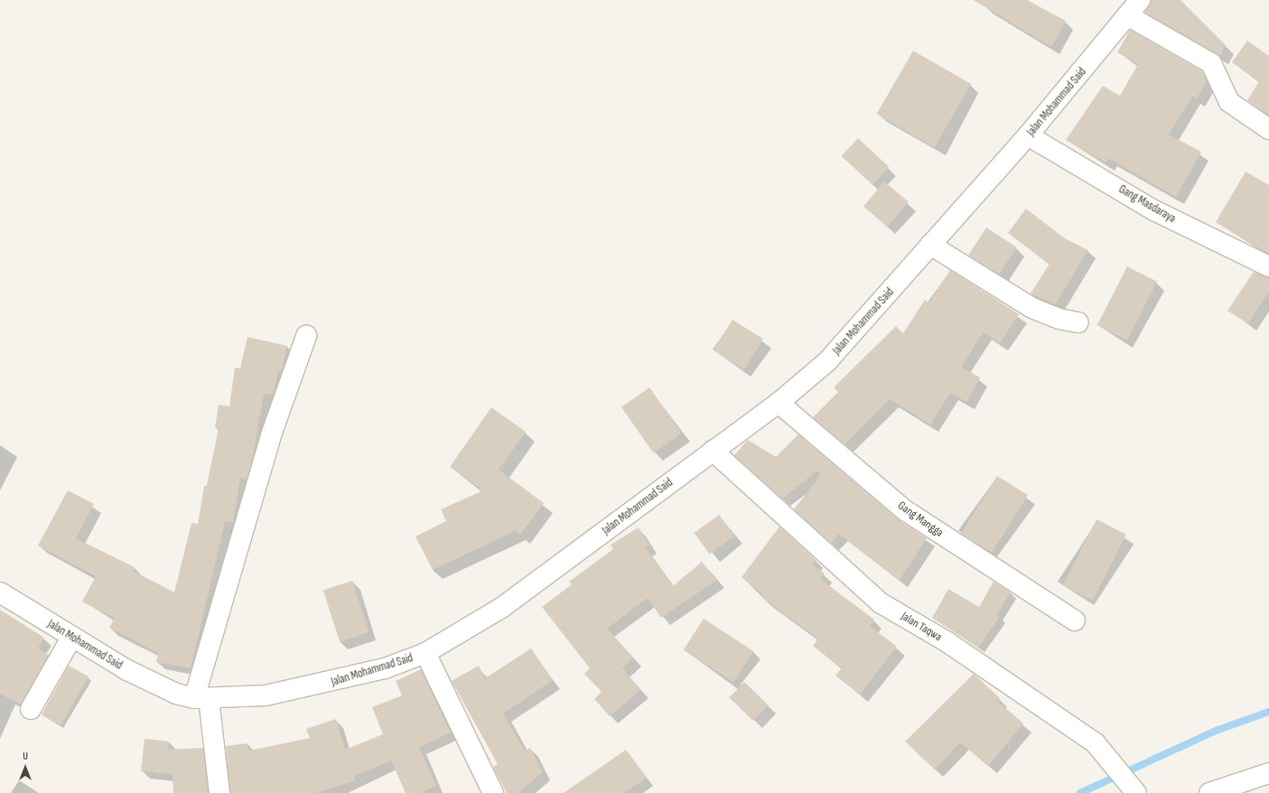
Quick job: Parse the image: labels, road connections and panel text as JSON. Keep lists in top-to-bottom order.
{
  "streets": {
    "street": [
      "Jalan Mohammad Said",
      "Gang Masdaraya",
      "Gang Mangga",
      "Jalan Taqwa"
    ]
  },
  "crossings": [
    ["Jalan Mohammad Said", "Gang Masdaraya"],
    ["Jalan Mohammad Said", "Gang Mangga"],
    ["Jalan Mohammad Said", "Jalan Taqwa"]
  ],
  "north": "top"
}
